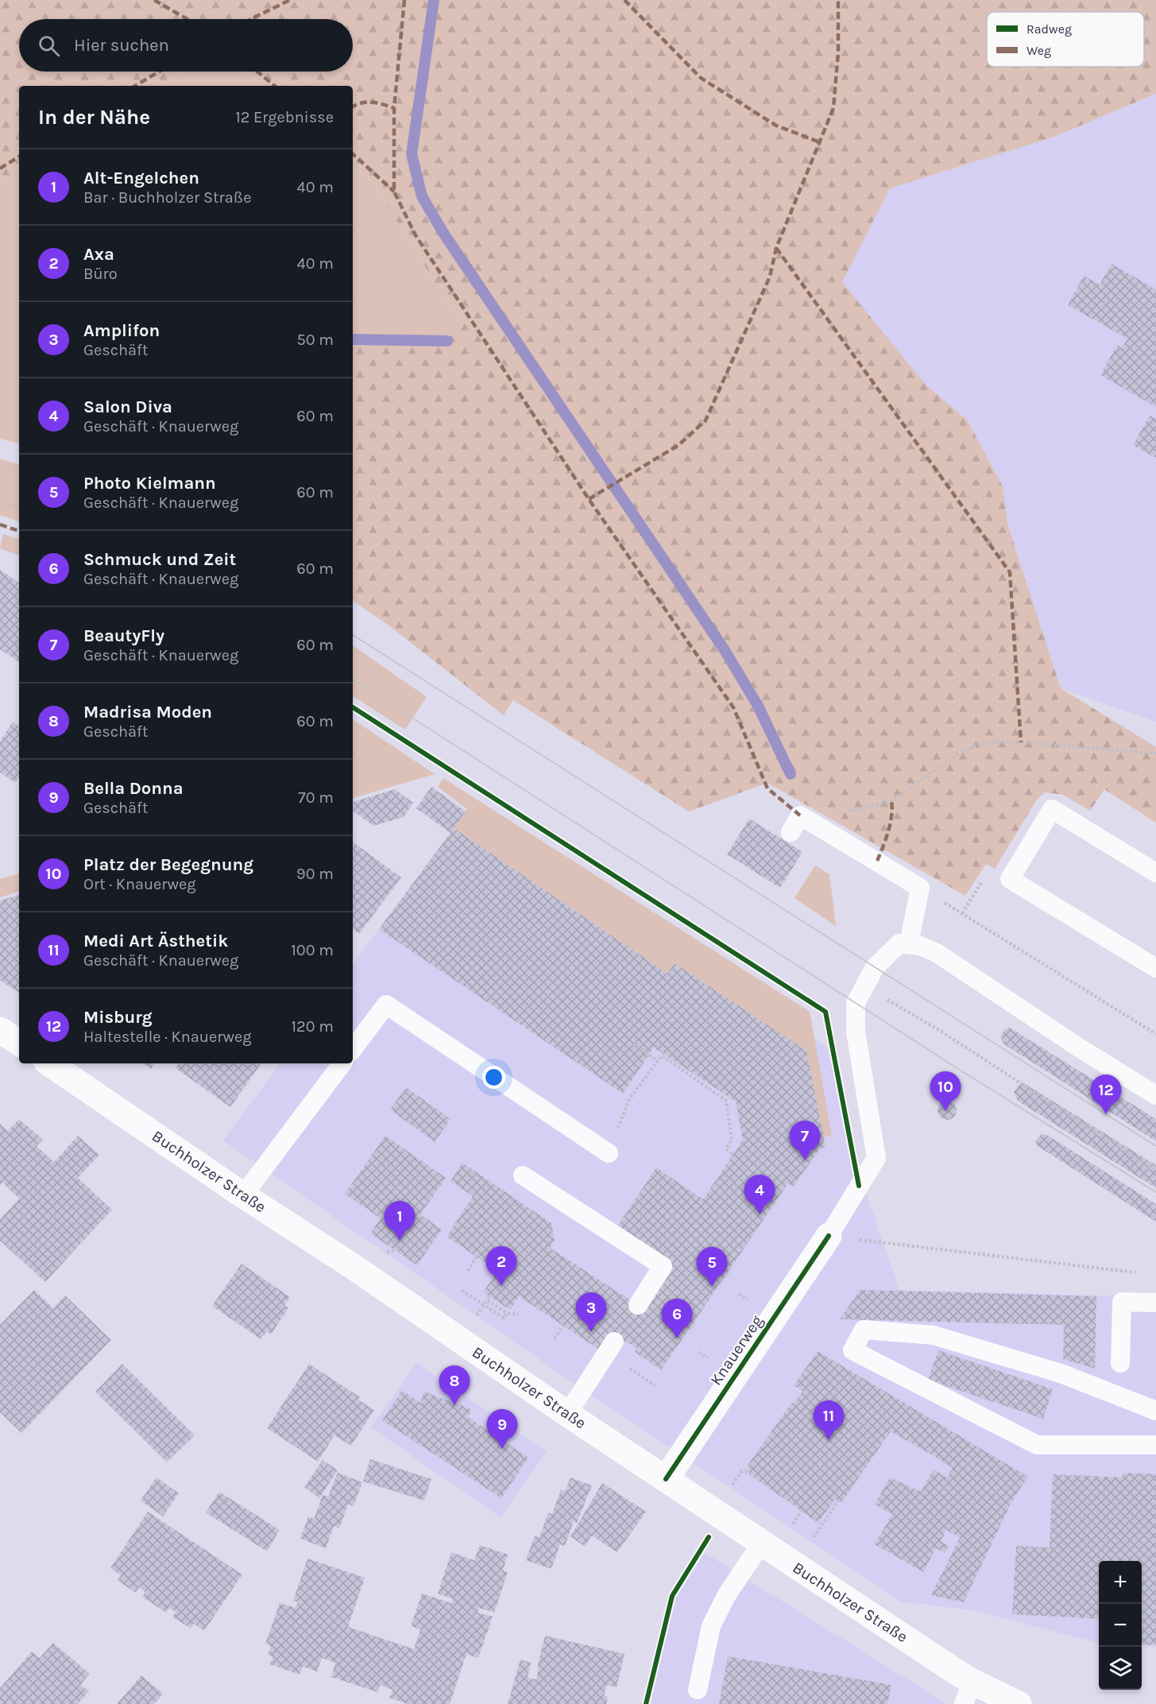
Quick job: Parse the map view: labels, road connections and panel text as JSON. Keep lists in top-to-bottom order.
{
  "streets": {
    "main road": ["Buchholzer Straße", "Knauerweg"]
  },
  "crossings": [
    ["Buchholzer Straße", "Knauerweg"]
  ],
  "legend": ["Radweg", "Weg"],
  "page": {
    "search": "Hier suchen",
    "heading": ["In der Nähe", "12 Ergebnisse"],
    "list": [
      {
        "mark": "1",
        "name": "Alt-Engelchen",
        "note": "Bar · Buchholzer Straße",
        "value": "40 m"
      },
      {
        "mark": "2",
        "name": "Axa",
        "note": "Büro",
        "value": "40 m"
      },
      {
        "mark": "3",
        "name": "Amplifon",
        "note": "Geschäft",
        "value": "50 m"
      },
      {
        "mark": "4",
        "name": "Salon Diva",
        "note": "Geschäft · Knauerweg",
        "value": "60 m"
      },
      {
        "mark": "5",
        "name": "Photo Kielmann",
        "note": "Geschäft · Knauerweg",
        "value": "60 m"
      },
      {
        "mark": "6",
        "name": "Schmuck und Zeit",
        "note": "Geschäft · Knauerweg",
        "value": "60 m"
      },
      {
        "mark": "7",
        "name": "BeautyFly",
        "note": "Geschäft · Knauerweg",
        "value": "60 m"
      },
      {
        "mark": "8",
        "name": "Madrisa Moden",
        "note": "Geschäft",
        "value": "60 m"
      },
      {
        "mark": "9",
        "name": "Bella Donna",
        "note": "Geschäft",
        "value": "70 m"
      },
      {
        "mark": "10",
        "name": "Platz der Begegnung",
        "note": "Ort · Knauerweg",
        "value": "90 m"
      },
      {
        "mark": "11",
        "name": "Medi Art Ästhetik",
        "note": "Geschäft · Knauerweg",
        "value": "100 m"
      },
      {
        "mark": "12",
        "name": "Misburg",
        "note": "Haltestelle · Knauerweg",
        "value": "120 m"
      }
    ],
    "pins": [
      "10",
      "12",
      "7",
      "4",
      "1",
      "2",
      "5",
      "3",
      "6",
      "8",
      "11",
      "9"
    ],
    "map_buttons": ["+", "−"]
  }
}
